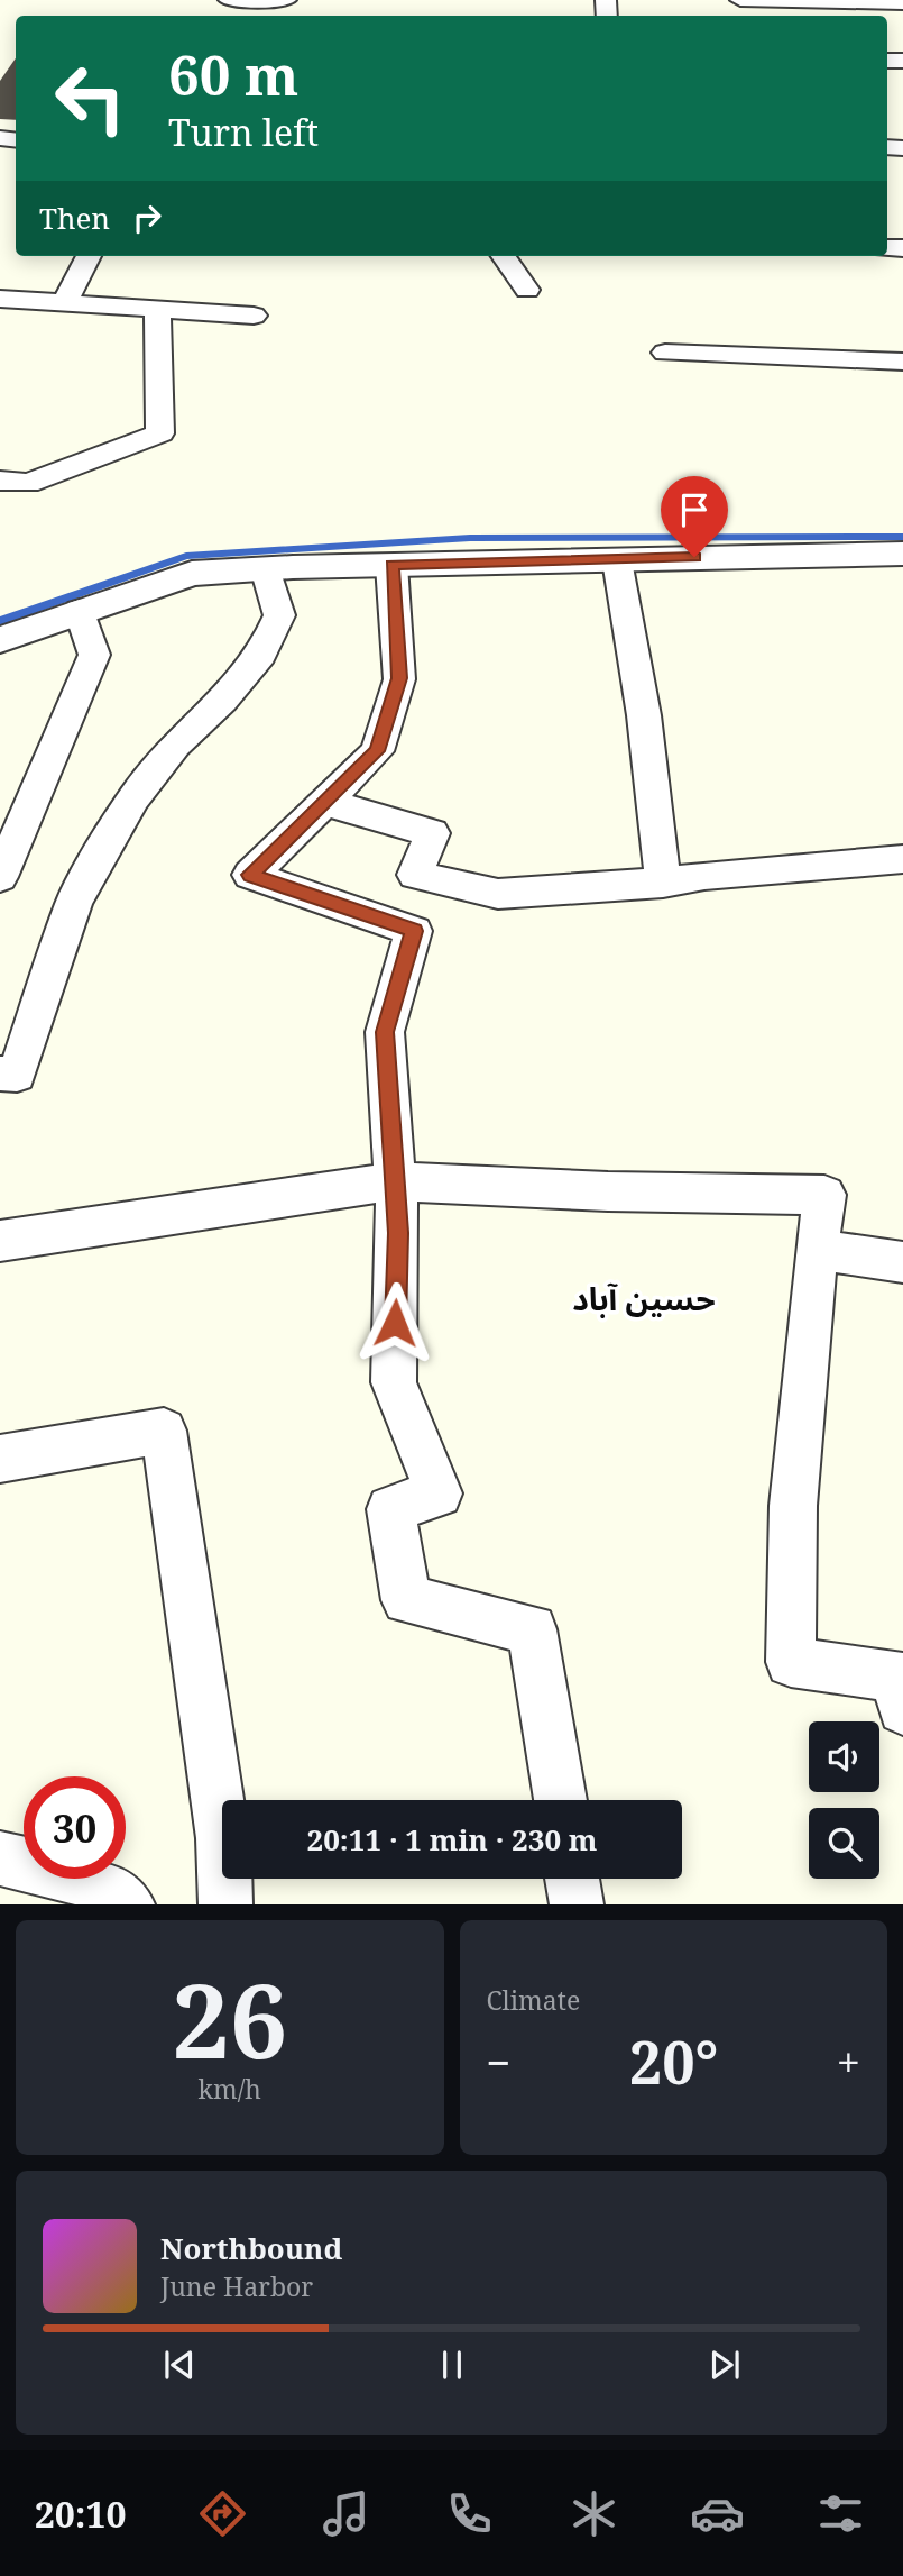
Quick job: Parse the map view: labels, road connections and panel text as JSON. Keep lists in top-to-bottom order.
{
  "districts": ["حسین آباد"],
  "page": {
    "turn": ["60 m", "Turn left"],
    "then": "Then",
    "limit": "30",
    "trip": "20:11 · 1 min · 230 m",
    "tile": [
      ["26", "km/h"],
      "Climate"
    ],
    "heat": ["−", "20°", "+"],
    "song": ["Northbound", "June Harbor"],
    "tabs": "20:10"
  }
}
